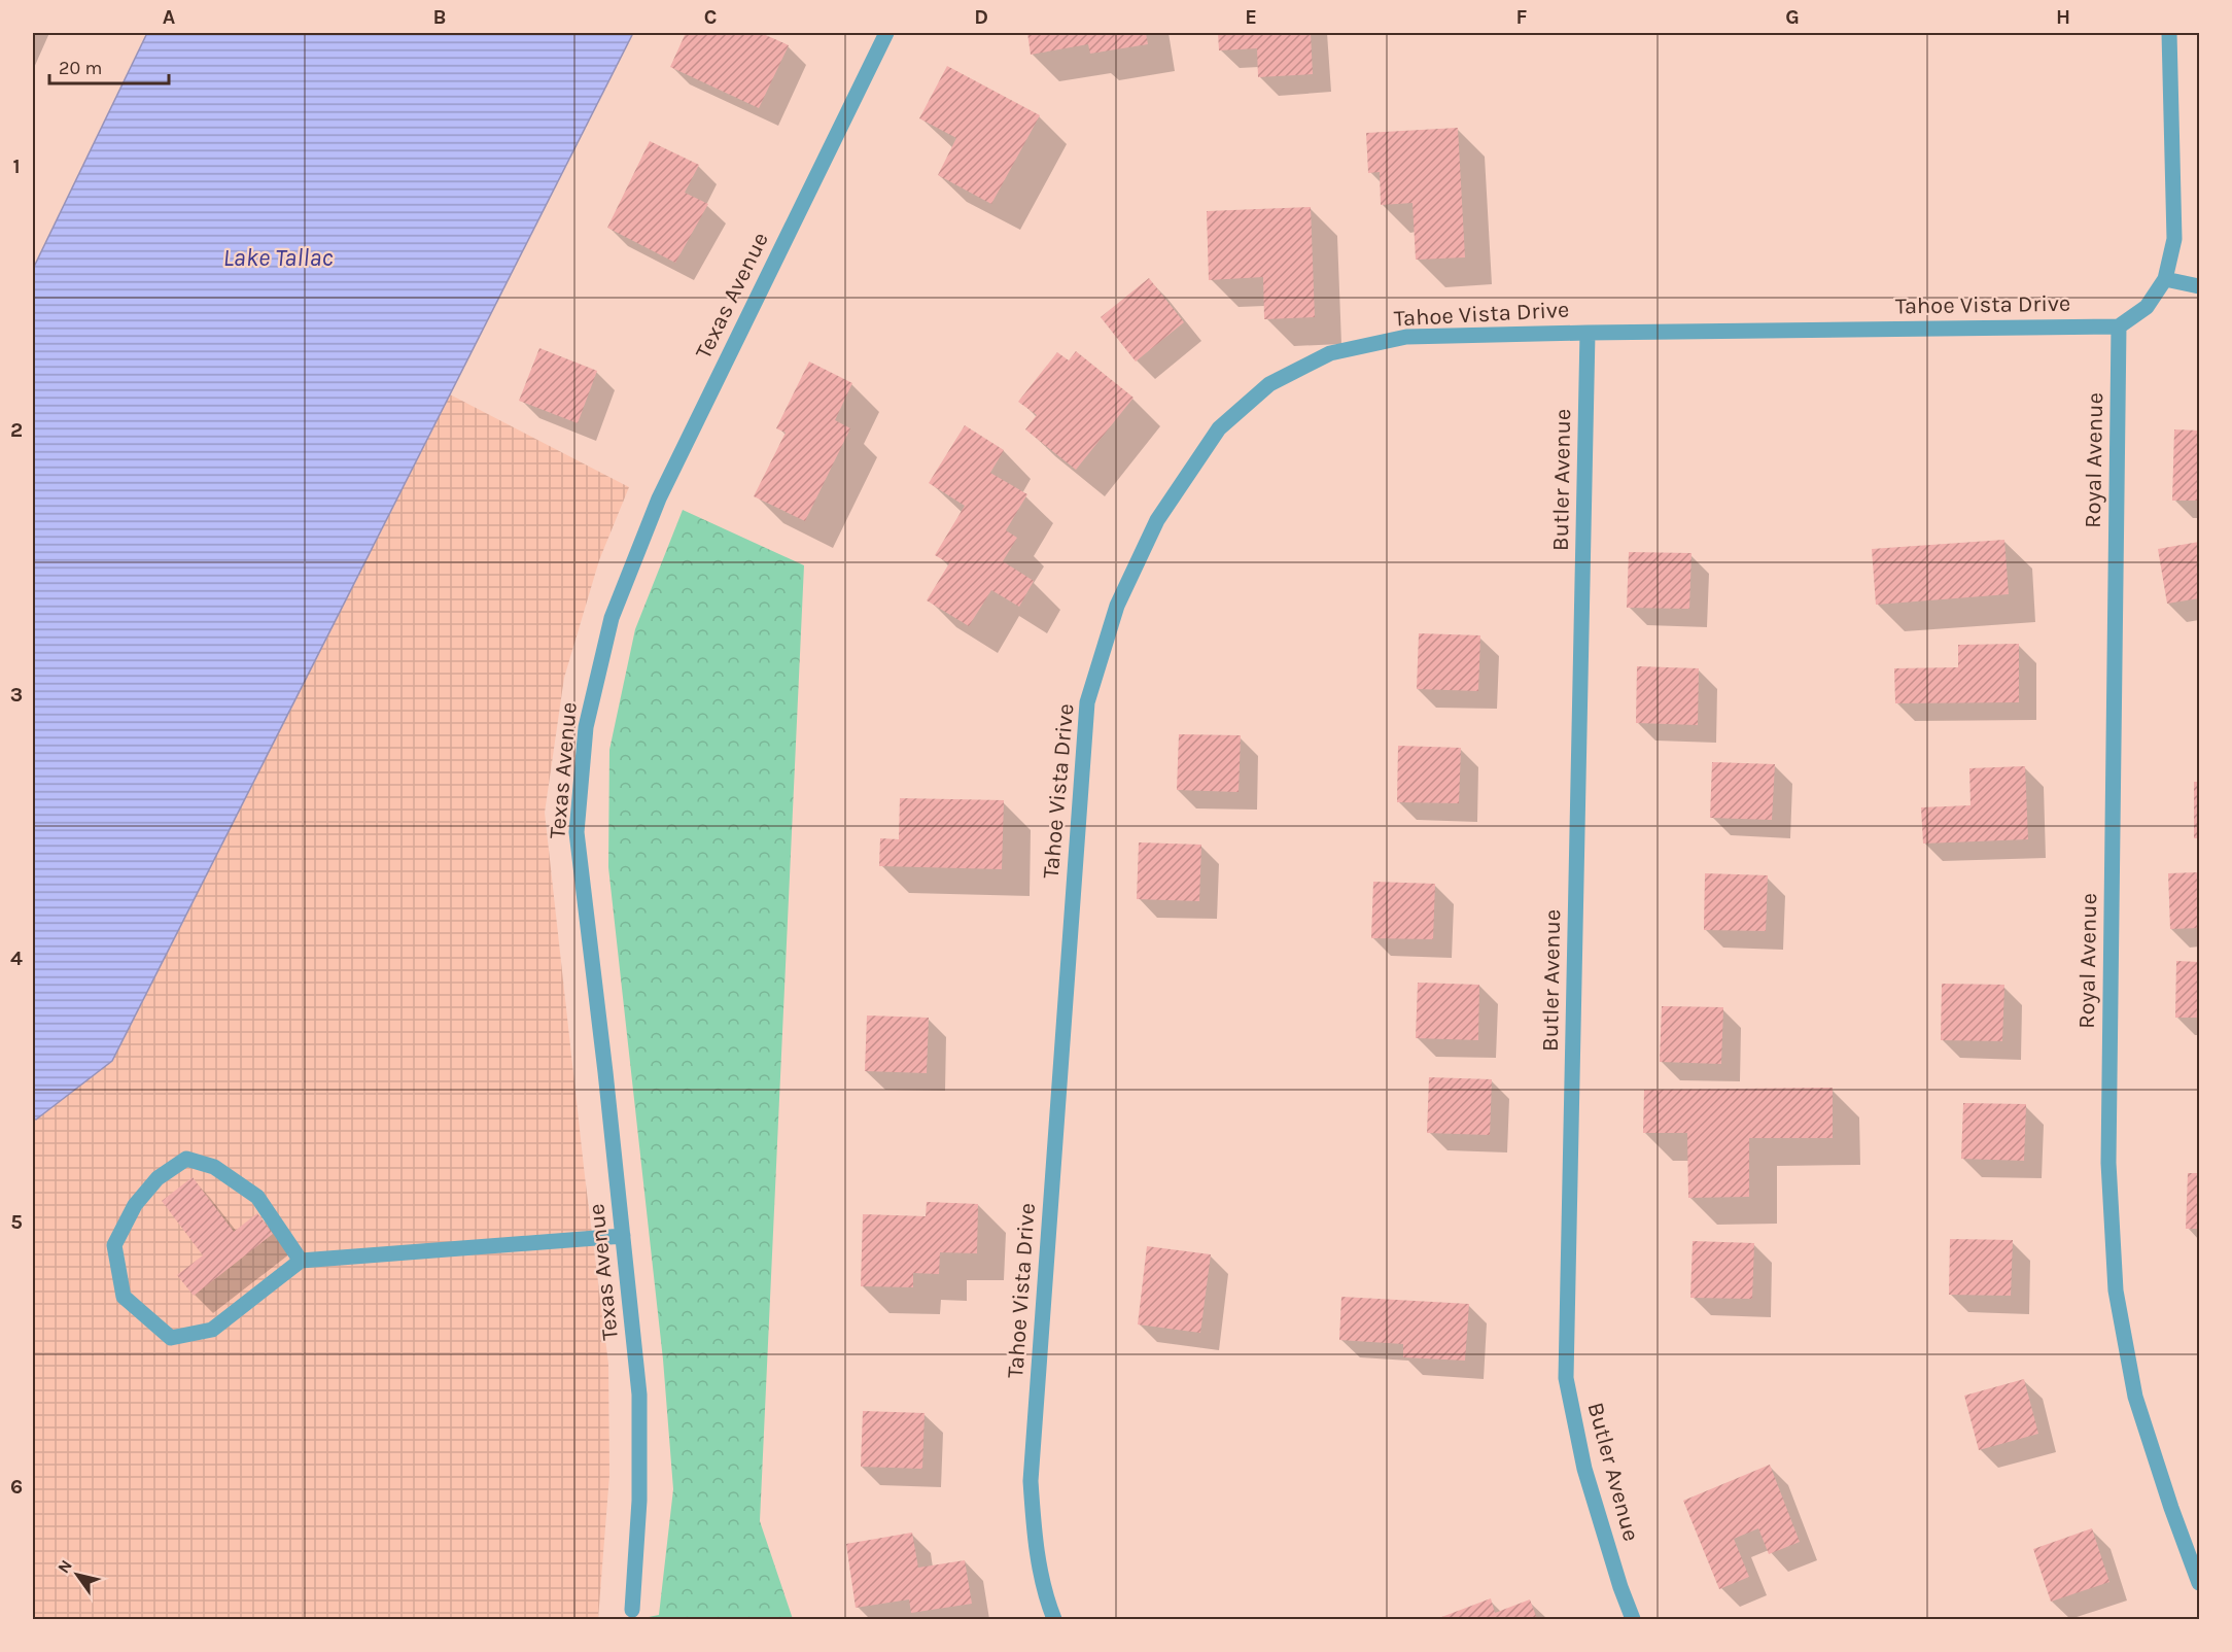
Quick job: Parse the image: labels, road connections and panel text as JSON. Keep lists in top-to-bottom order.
{
  "streets": {
    "street": [
      "Texas Avenue",
      "Tahoe Vista Drive",
      "Royal Avenue",
      "Butler Avenue"
    ]
  },
  "crossings": [
    ["Tahoe Vista Drive", "Royal Avenue"],
    ["Tahoe Vista Drive", "Butler Avenue"]
  ],
  "water": ["Lake Tallac"],
  "scale_bar": "20 m",
  "north": "top left",
  "grid": {
    "columns": [
      "A",
      "B",
      "C",
      "D",
      "E",
      "F",
      "G",
      "H"
    ],
    "rows": [
      "1",
      "2",
      "3",
      "4",
      "5",
      "6"
    ]
  }
}
